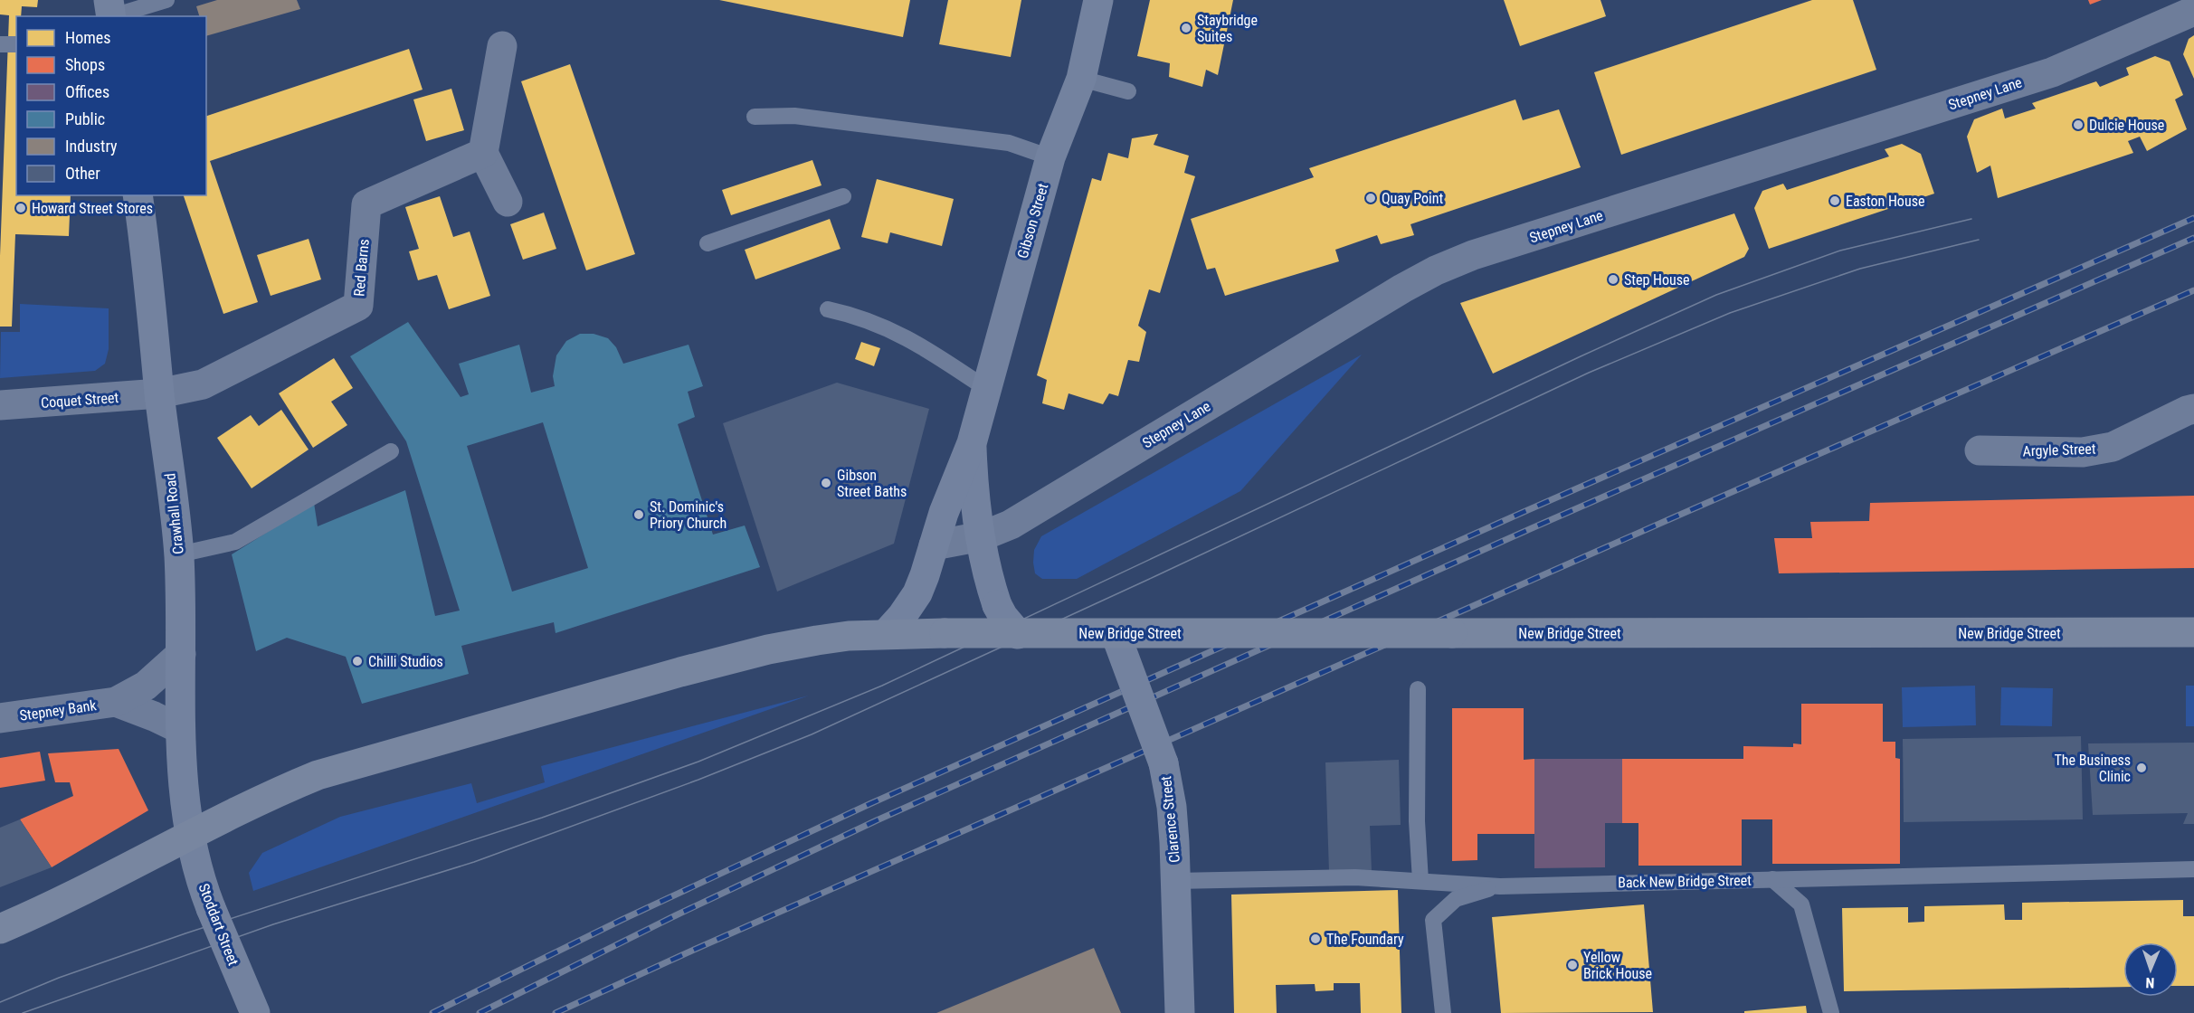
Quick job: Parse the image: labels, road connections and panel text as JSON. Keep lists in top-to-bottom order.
{
  "streets": {
    "main road": [
      "Gibson Street",
      "Crawhall Road",
      "New Bridge Street",
      "Clarence Street",
      "Stoddart Street"
    ],
    "street": [
      "Stepney Lane",
      "Red Barns",
      "Coquet Street",
      "Argyle Street",
      "Stepney Bank"
    ],
    "lane": ["Back New Bridge Street"]
  },
  "crossings": [
    ["Stepney Lane", "Gibson Street"],
    ["Gibson Street", "New Bridge Street"],
    ["Red Barns", "Coquet Street"],
    ["Red Barns", "Crawhall Road"],
    ["Coquet Street", "Crawhall Road"],
    ["Crawhall Road", "New Bridge Street"],
    ["Crawhall Road", "Stoddart Street"],
    ["New Bridge Street", "Clarence Street"],
    ["New Bridge Street", "Stoddart Street"],
    ["Clarence Street", "Back New Bridge Street"]
  ],
  "places": [
    "Staybridge Suites",
    "Dulcie House",
    "Quay Point",
    "Easton House",
    "Howard Street Stores",
    "Step House",
    "Gibson Street Baths",
    "St. Dominic's Priory Church",
    "Chilli Studios",
    "The Business Clinic",
    "The Foundary",
    "Yellow Brick House"
  ],
  "legend": [
    "Homes",
    "Shops",
    "Offices",
    "Public",
    "Industry",
    "Other"
  ],
  "north": "bottom"
}
